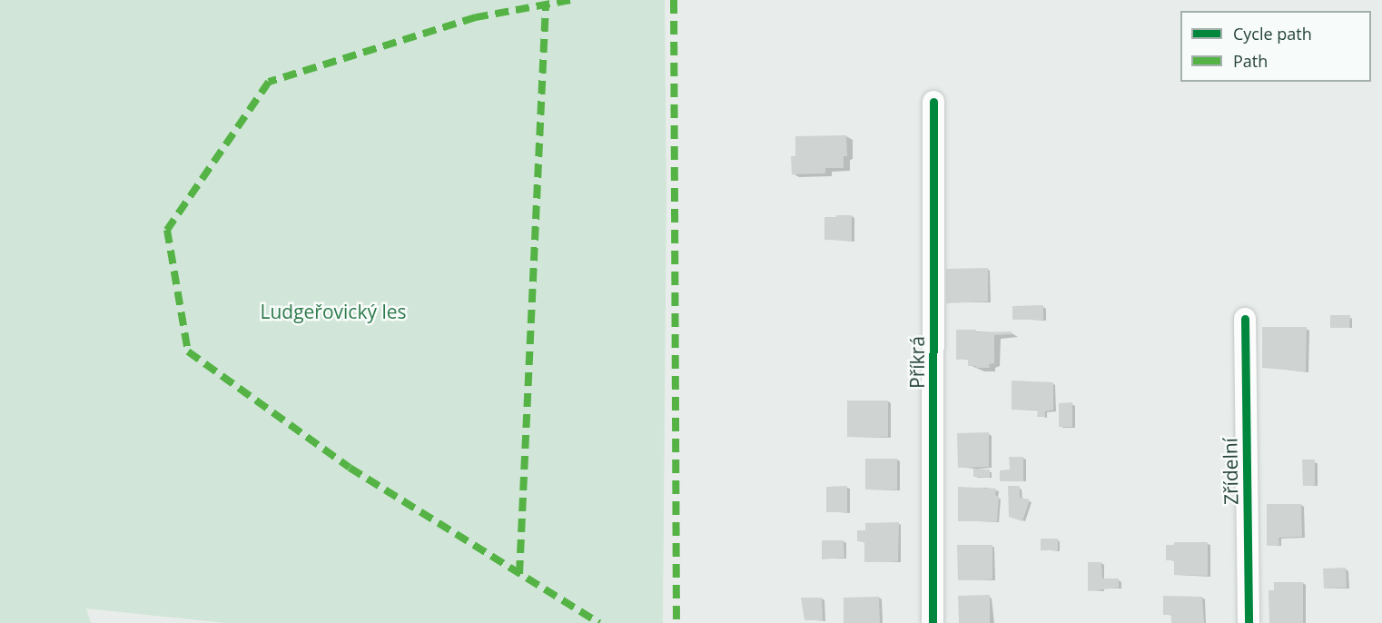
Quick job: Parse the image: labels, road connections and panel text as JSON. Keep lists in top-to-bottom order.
{
  "streets": {
    "street": ["Příkrá", "Zřídelní"]
  },
  "parks": ["Ludgeřovický les"],
  "legend": ["Cycle path", "Path"]
}
